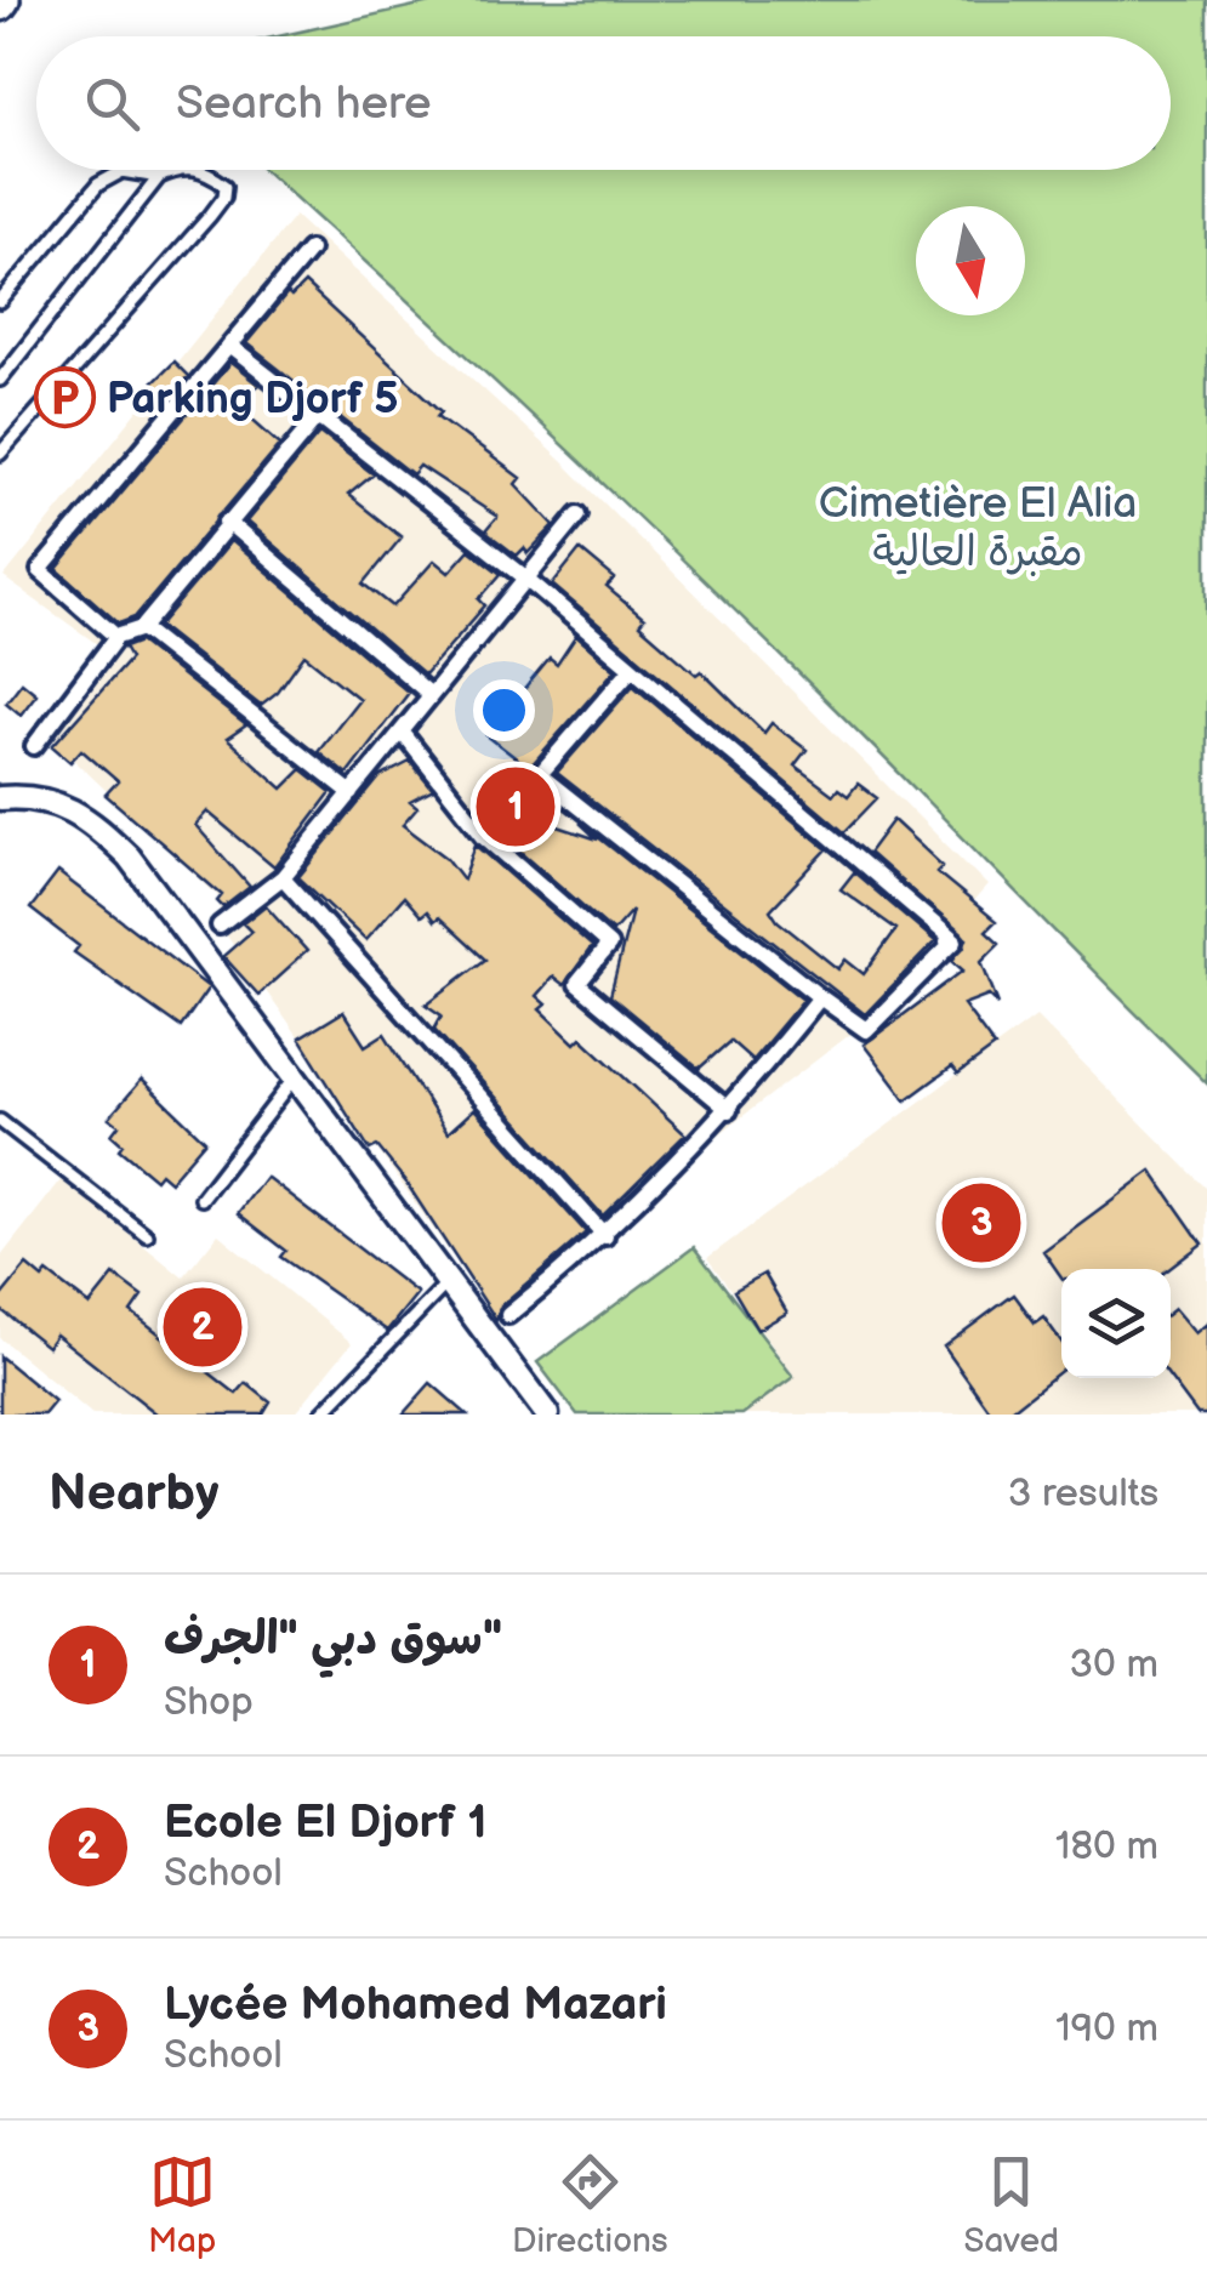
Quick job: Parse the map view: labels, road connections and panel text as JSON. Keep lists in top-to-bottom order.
{
  "parks": ["Cimetière El Alia مقبرة العالية"],
  "places": {
    "parking": ["Parking Djorf 5"]
  },
  "north": "bottom",
  "page": {
    "search": "Search here",
    "pins": ["1", "3", "2"],
    "heading": ["Nearby", "3 results"],
    "list": [
      {
        "mark": "1",
        "name": "سوق دبي \"الجرف\"",
        "note": "Shop",
        "value": "30 m"
      },
      {
        "mark": "2",
        "name": "Ecole El Djorf 1",
        "note": "School",
        "value": "180 m"
      },
      {
        "mark": "3",
        "name": "Lycée Mohamed Mazari",
        "note": "School",
        "value": "190 m"
      }
    ],
    "nav": ["Map", "Directions", "Saved"]
  }
}
